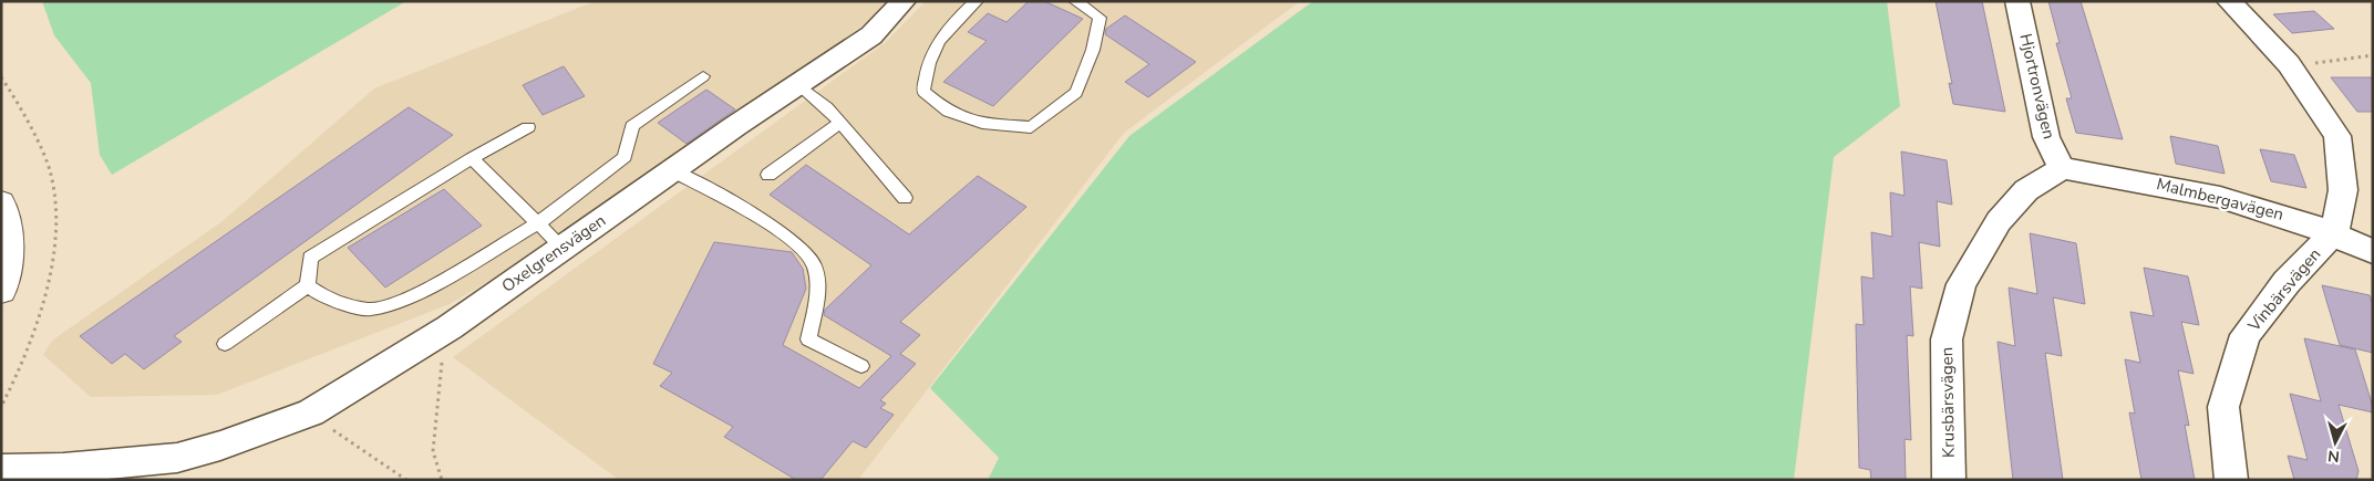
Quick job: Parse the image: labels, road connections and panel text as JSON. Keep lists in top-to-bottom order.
{
  "streets": {
    "street": [
      "Hjortronvägen",
      "Malmbergavägen",
      "Oxelgrensvägen",
      "Vinbärsvägen",
      "Krusbärsvägen"
    ]
  },
  "crossings": [
    ["Hjortronvägen", "Malmbergavägen"],
    ["Hjortronvägen", "Krusbärsvägen"],
    ["Malmbergavägen", "Vinbärsvägen"],
    ["Malmbergavägen", "Krusbärsvägen"]
  ],
  "north": "bottom"
}
